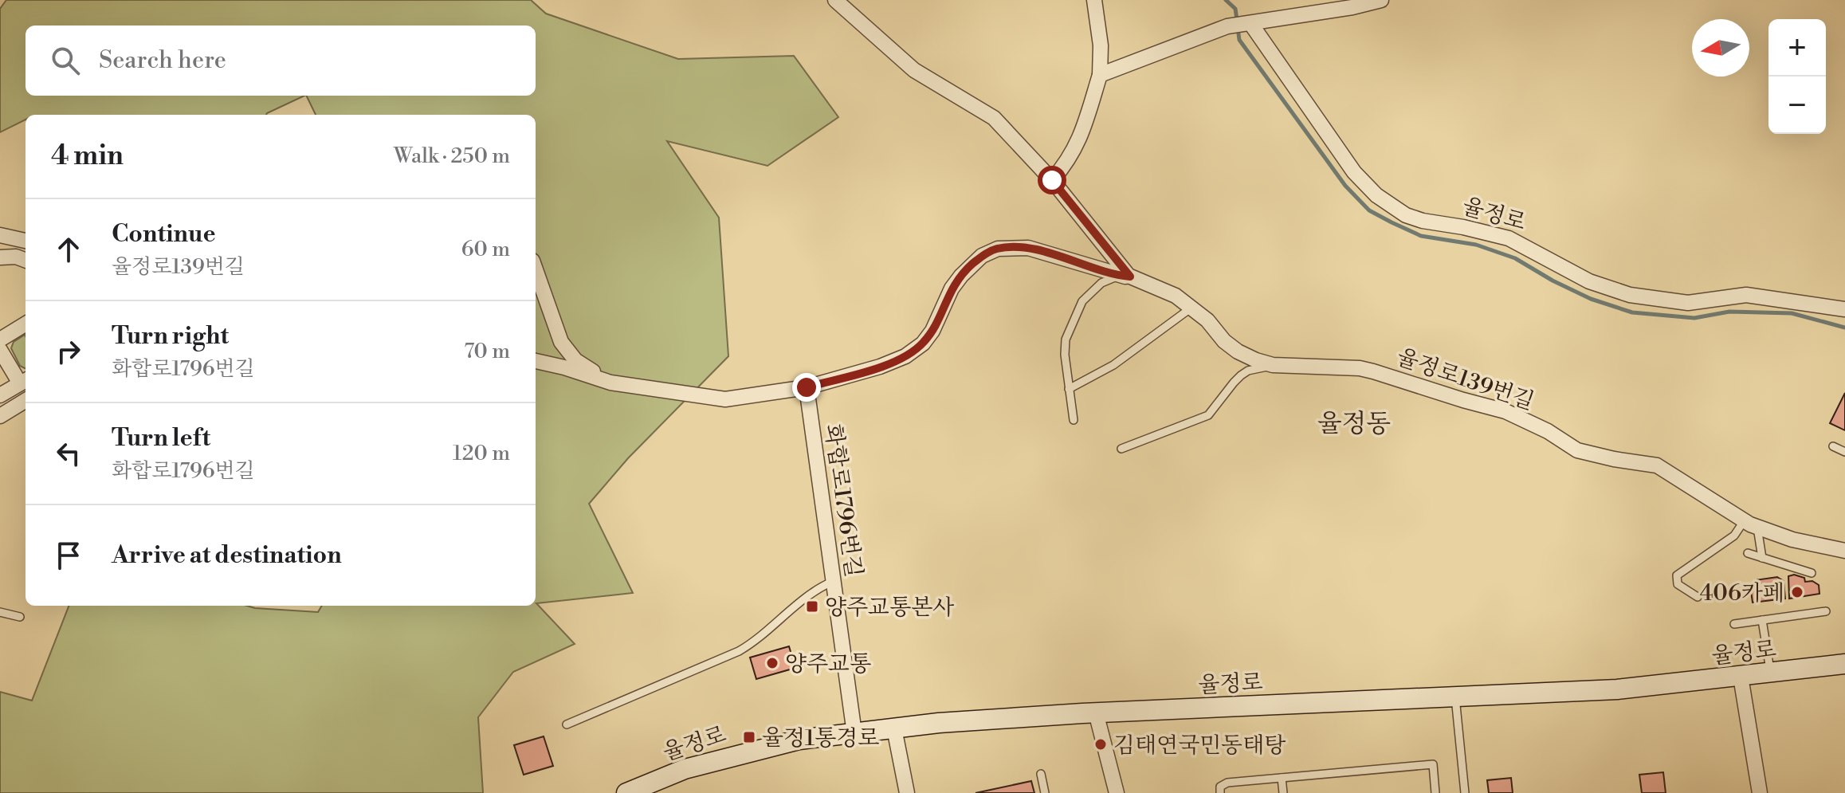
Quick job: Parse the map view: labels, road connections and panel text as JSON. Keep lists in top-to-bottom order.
{
  "streets": {
    "main road": ["율정로"],
    "street": ["율정로139번길", "화합로1796번길"]
  },
  "crossings": [
    ["율정로", "화합로1796번길"]
  ],
  "districts": ["율정동"],
  "places": {
    "other": ["406카페", "양주교통", "김태연국민동태탕"],
    "transit": ["양주교통본사", "율정1통경로"]
  },
  "north": "left",
  "page": {
    "map_buttons": ["+", "−"],
    "search": "Search here",
    "heading": ["4 min", "Walk · 250 m"],
    "list": [
      ["Continue", "율정로139번길", "60 m"],
      ["Turn right", "화합로1796번길", "70 m"],
      ["Turn left", "화합로1796번길", "120 m"],
      "Arrive at destination"
    ]
  }
}
